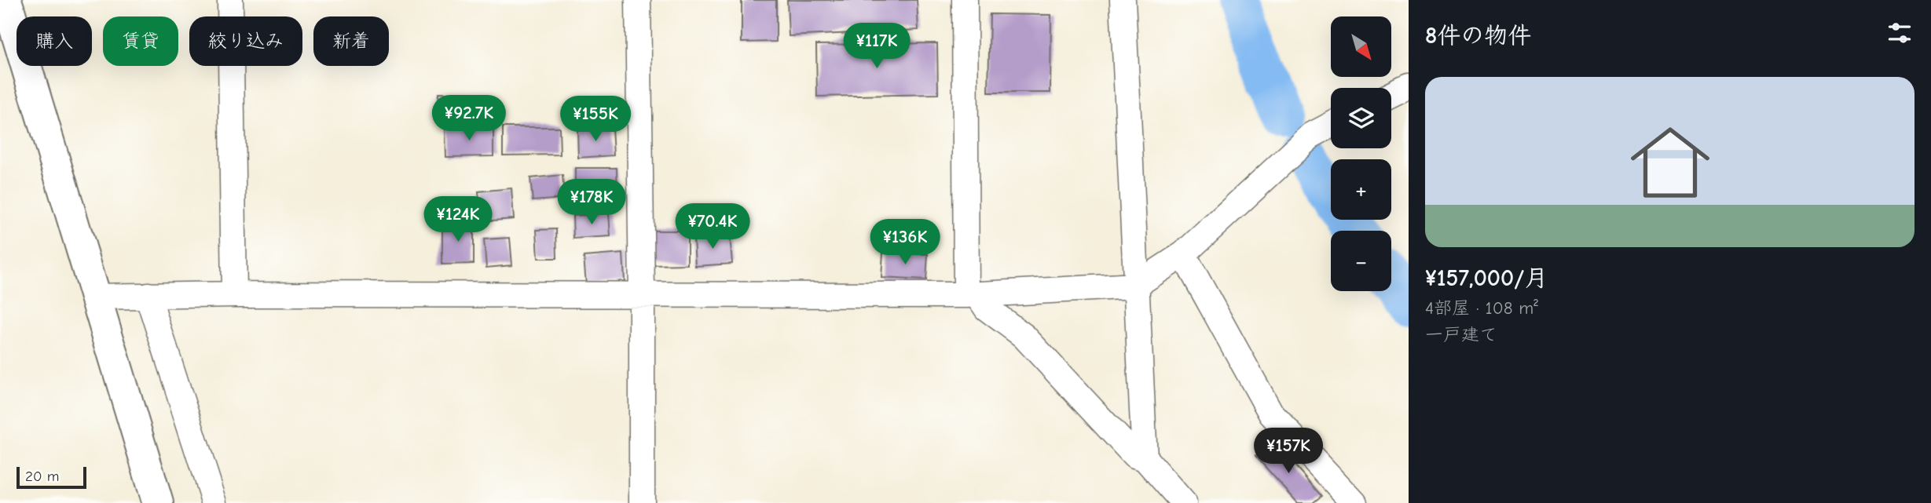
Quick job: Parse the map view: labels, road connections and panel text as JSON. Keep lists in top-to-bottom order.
{
  "scale_bar": "20 m",
  "north": "bottom right",
  "page": {
    "heading": "8件の物件",
    "map_buttons": ["+", "−"],
    "chip": [
      "購入",
      "賃貸",
      "絞り込み",
      "新着"
    ],
    "price": [
      "¥117K",
      "¥92.7K",
      "¥155K",
      "¥178K",
      "¥124K",
      "¥70.4K",
      "¥136K",
      "¥157K"
    ],
    "list": [
      {
        "name": "¥157,000/月",
        "note": "4部屋 · 108 m² · 一戸建て"
      }
    ],
    "scale": "20 m"
  }
}
